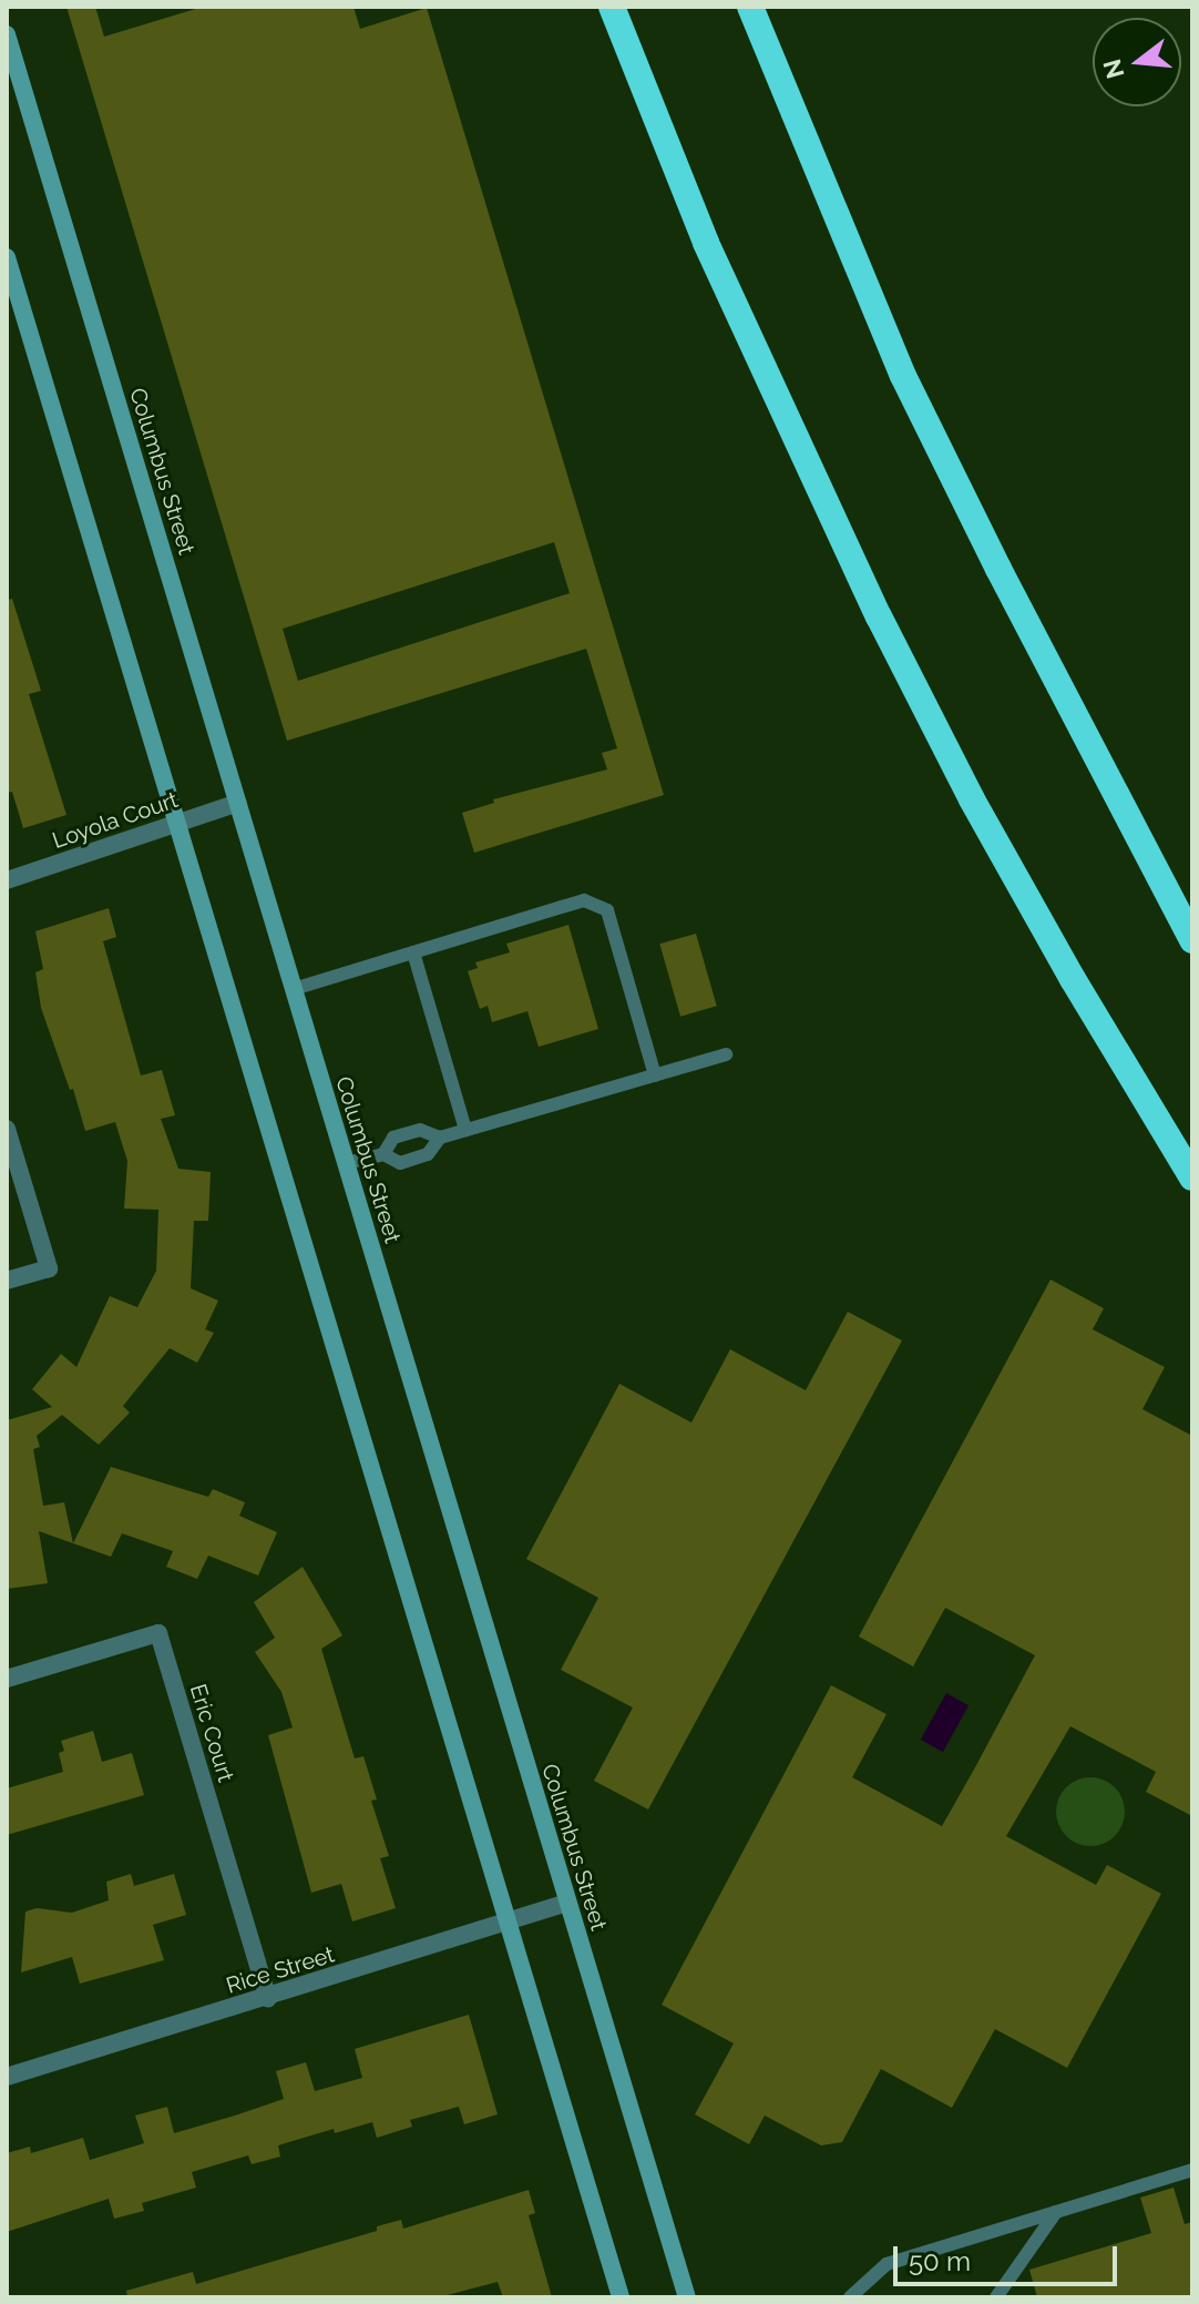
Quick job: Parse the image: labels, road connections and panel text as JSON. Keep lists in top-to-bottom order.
{
  "streets": {
    "main road": ["Columbus Street"],
    "street": ["Loyola Court", "Eric Court", "Rice Street"]
  },
  "crossings": [
    ["Columbus Street", "Loyola Court"],
    ["Columbus Street", "Rice Street"],
    ["Eric Court", "Rice Street"]
  ],
  "scale_bar": "50 m",
  "north": "left"
}
